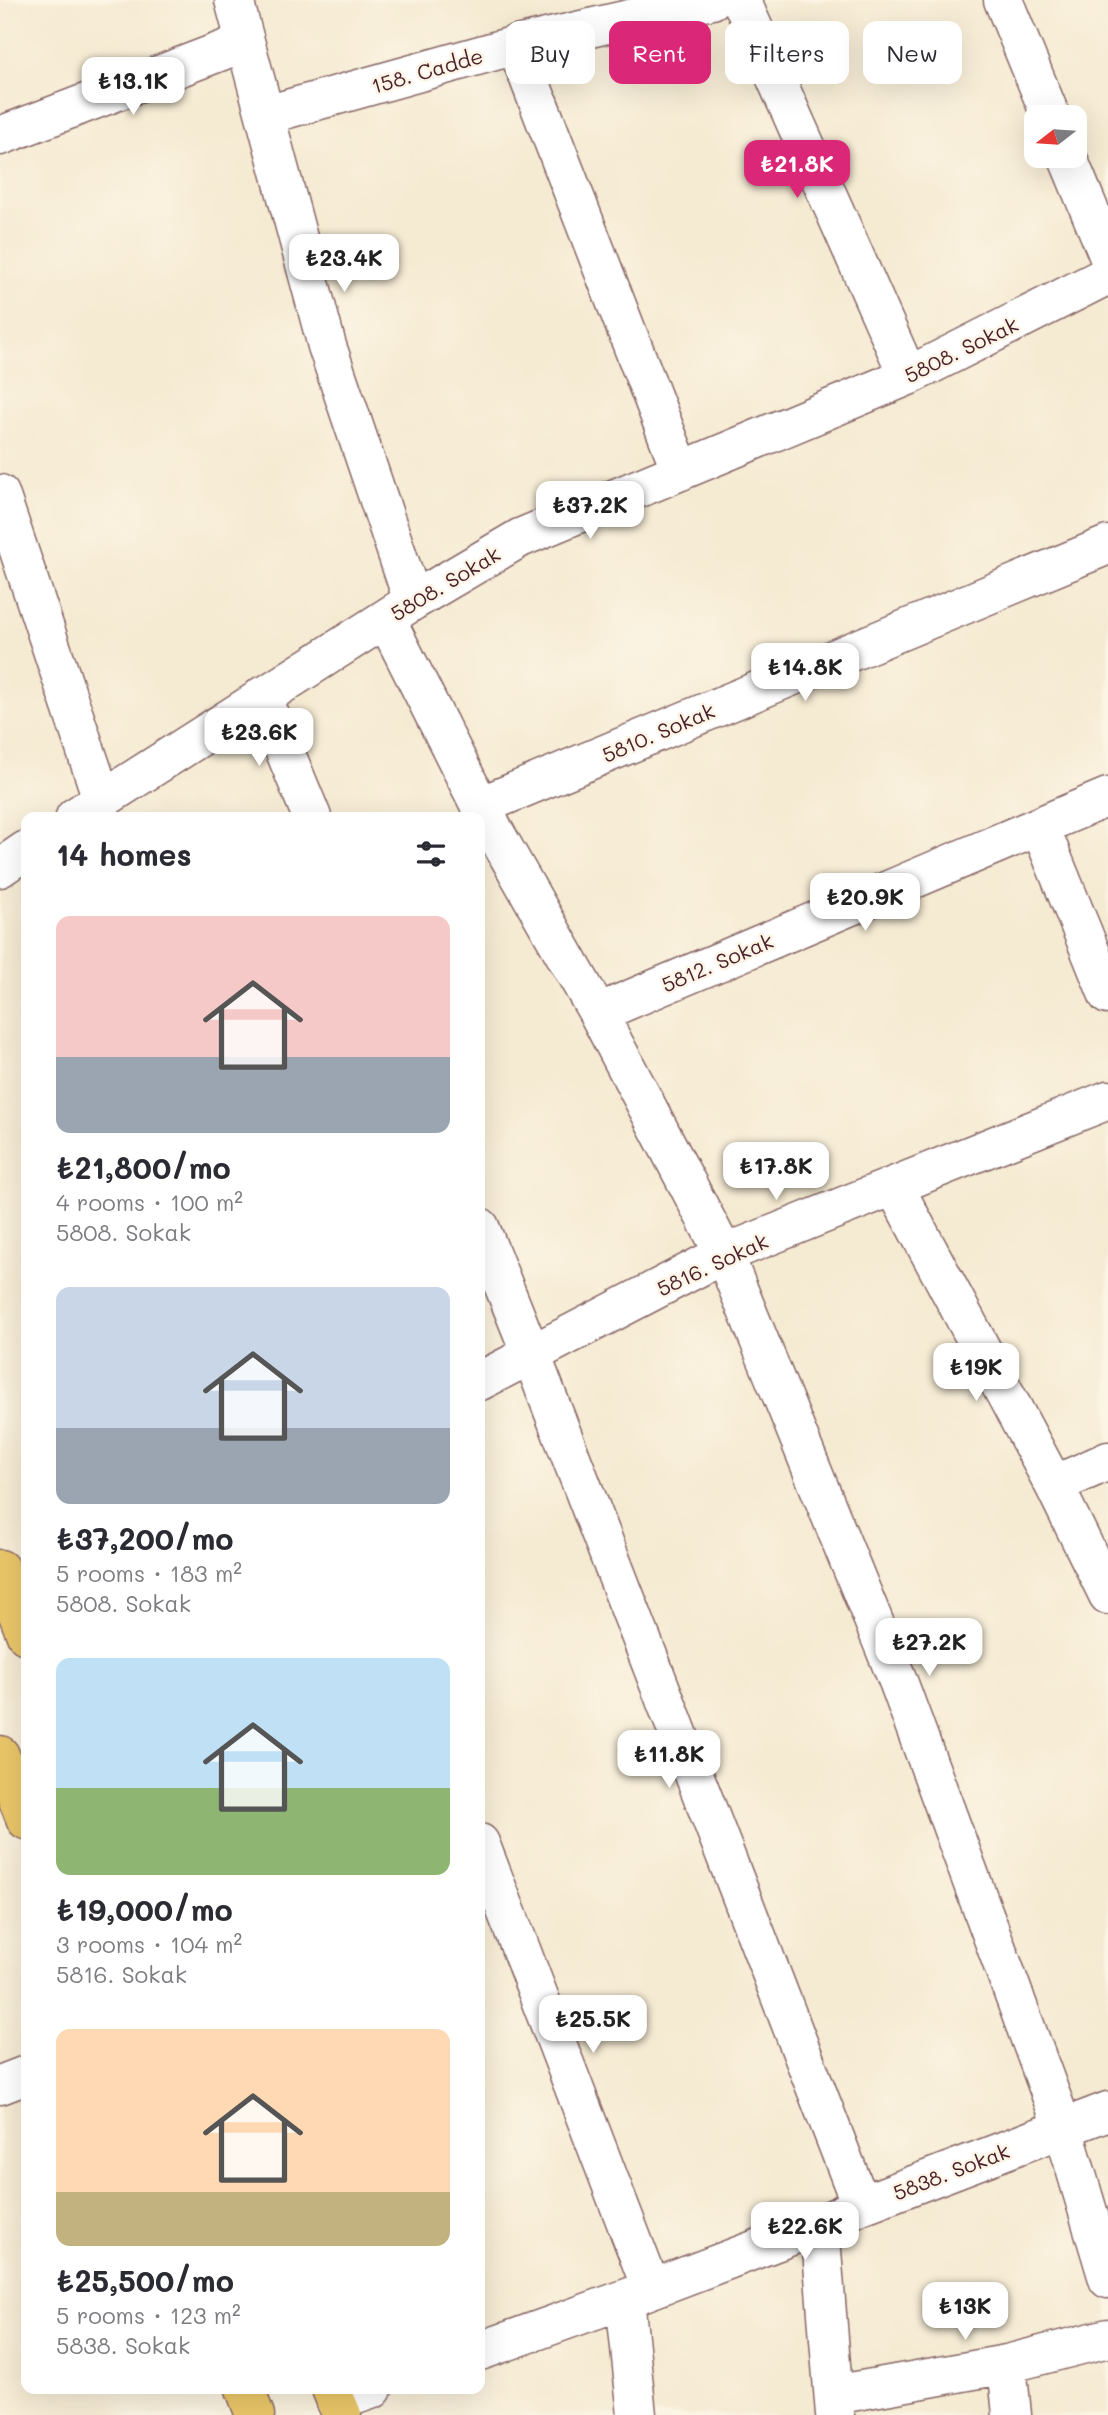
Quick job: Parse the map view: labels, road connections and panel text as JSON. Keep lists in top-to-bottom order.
{
  "streets": {
    "street": [
      "158. Cadde",
      "5808. Sokak",
      "5810. Sokak",
      "5812. Sokak",
      "5816. Sokak",
      "5838. Sokak"
    ]
  },
  "north": "left",
  "page": {
    "chip": [
      "Buy",
      "Rent",
      "Filters",
      "New"
    ],
    "price": [
      "₺13.1K",
      "₺21.8K",
      "₺23.4K",
      "₺37.2K",
      "₺14.8K",
      "₺23.6K",
      "₺20.9K",
      "₺17.8K",
      "₺19K",
      "₺27.2K",
      "₺11.8K",
      "₺25.5K",
      "₺22.6K",
      "₺13K"
    ],
    "heading": "14 homes",
    "list": [
      {
        "name": "₺21,800/mo",
        "note": "4 rooms · 100 m² · 5808. Sokak"
      },
      {
        "name": "₺37,200/mo",
        "note": "5 rooms · 183 m² · 5808. Sokak"
      },
      {
        "name": "₺19,000/mo",
        "note": "3 rooms · 104 m² · 5816. Sokak"
      },
      {
        "name": "₺25,500/mo",
        "note": "5 rooms · 123 m² · 5838. Sokak"
      }
    ]
  }
}
